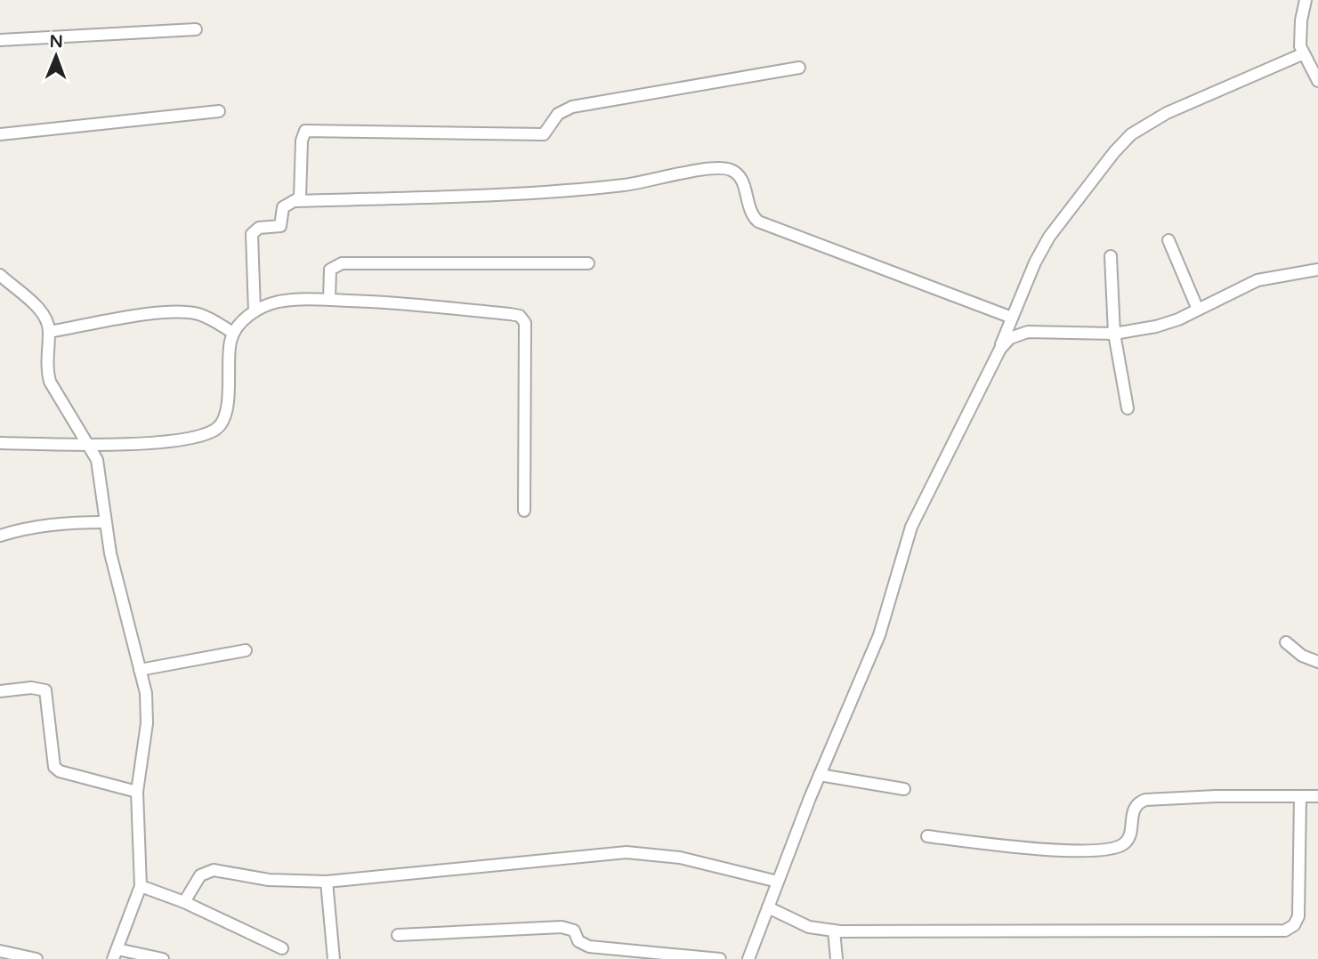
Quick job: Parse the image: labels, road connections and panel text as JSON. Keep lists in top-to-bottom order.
{
  "north": "top"
}
